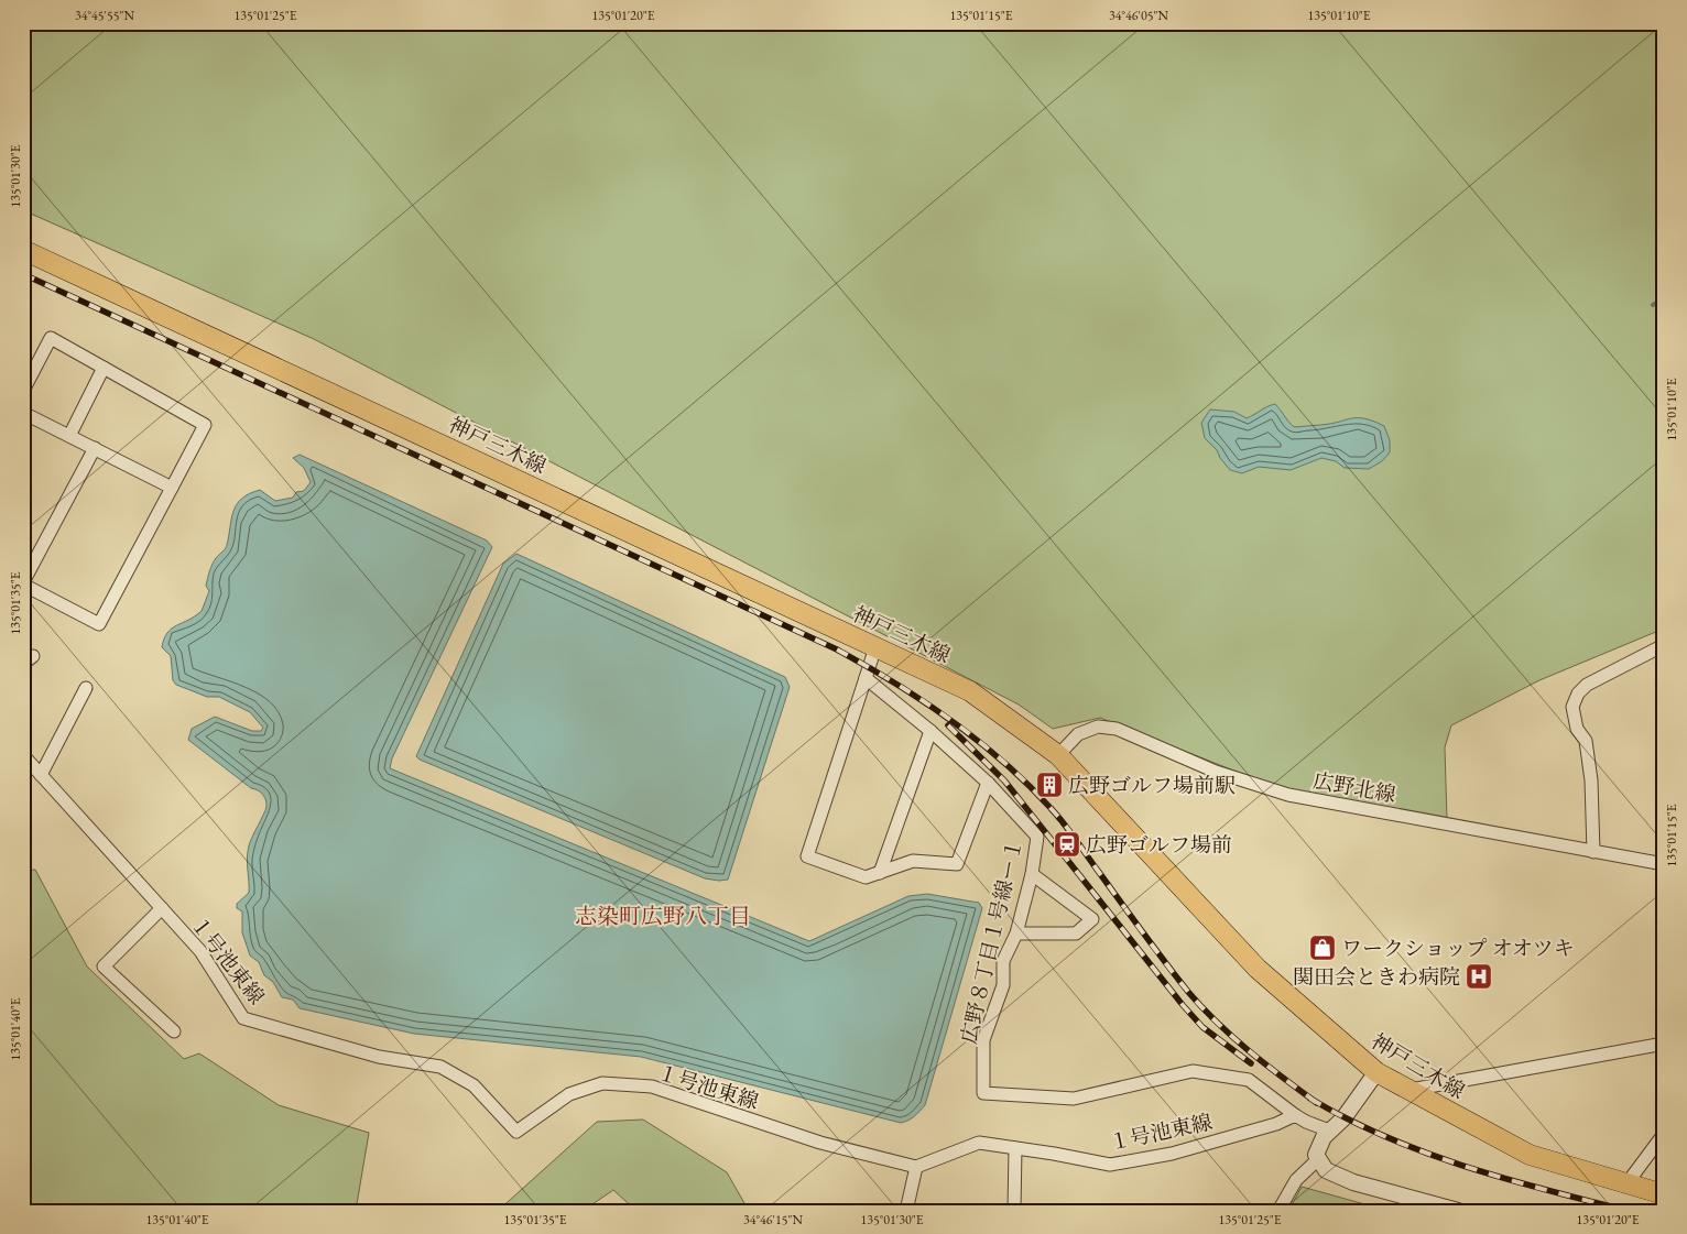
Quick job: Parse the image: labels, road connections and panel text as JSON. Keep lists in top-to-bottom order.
{
  "streets": {
    "main road": ["神戸三木線"],
    "street": ["広野北線", "広野８丁目１号線ー１", "１号池東線"]
  },
  "crossings": [
    ["神戸三木線", "広野北線"],
    ["広野８丁目１号線ー１", "１号池東線"]
  ],
  "districts": ["志染町広野八丁目"],
  "places": {
    "building": ["広野ゴルフ場前駅"],
    "station": ["広野ゴルフ場前"],
    "shop": ["ワークショップ オオツキ"],
    "hospital": ["関田会ときわ病院"]
  },
  "coordinates": [
    "34°45'55\"N",
    "135°01'25\"E",
    "135°01'20\"E",
    "135°01'15\"E",
    "34°46'05\"N",
    "135°01'10\"E",
    "135°01'30\"E",
    "135°01'35\"E",
    "135°01'40\"E",
    "34°46'15\"N"
  ]
}
